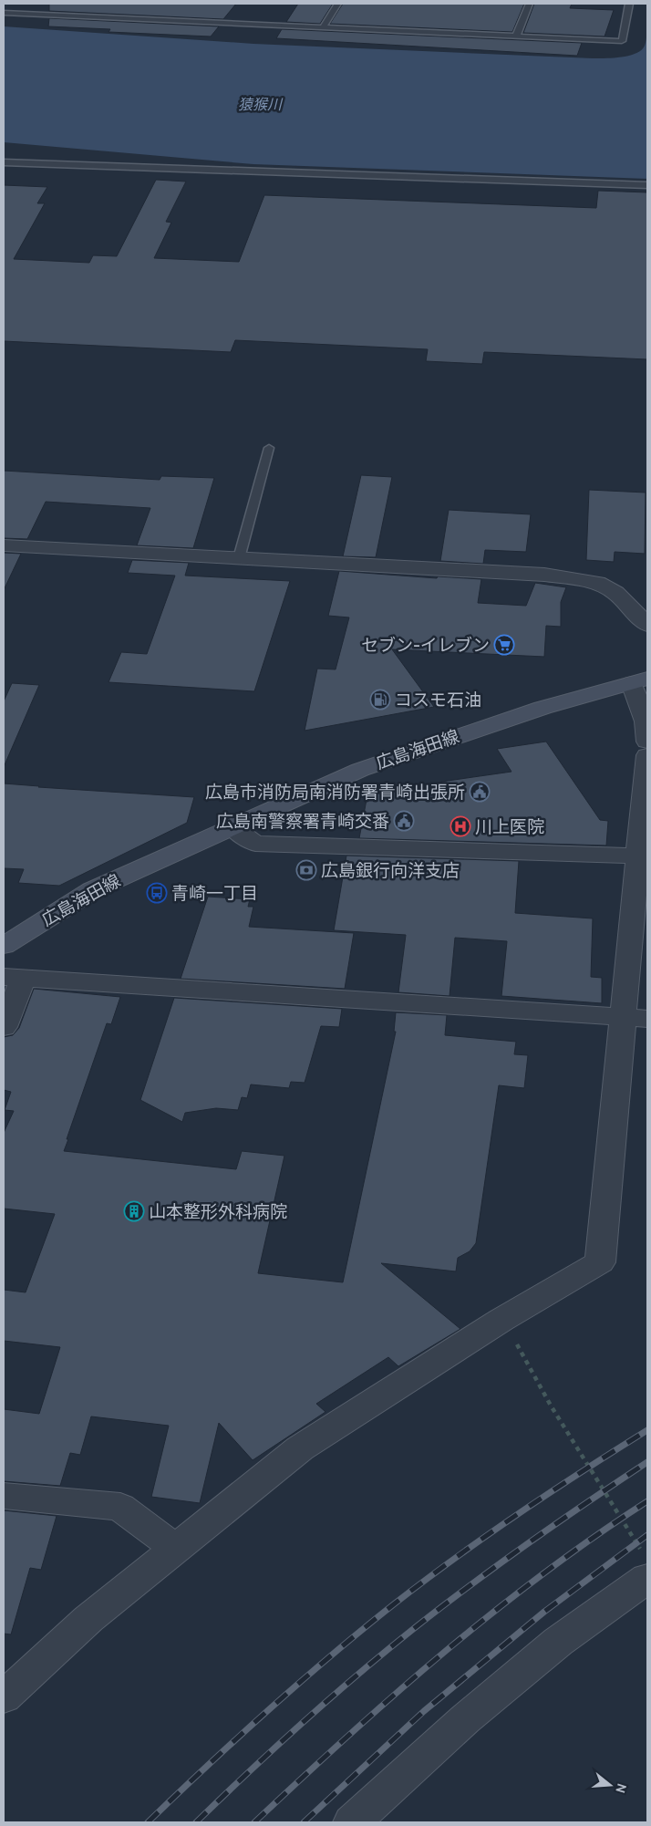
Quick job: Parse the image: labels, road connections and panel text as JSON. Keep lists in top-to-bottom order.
{
  "streets": {
    "main road": ["広島海田線"]
  },
  "water": ["猿猴川"],
  "places": {
    "supermarket": ["セブン-イレブン"],
    "fuel station": ["コスモ石油"],
    "public building": ["広島市消防局南消防署青崎出張所", "広島南警察署青崎交番"],
    "hospital": ["川上医院"],
    "bank": ["広島銀行向洋支店"],
    "bus stop": ["青崎一丁目"],
    "building": ["山本整形外科病院"]
  },
  "north": "right"
}
